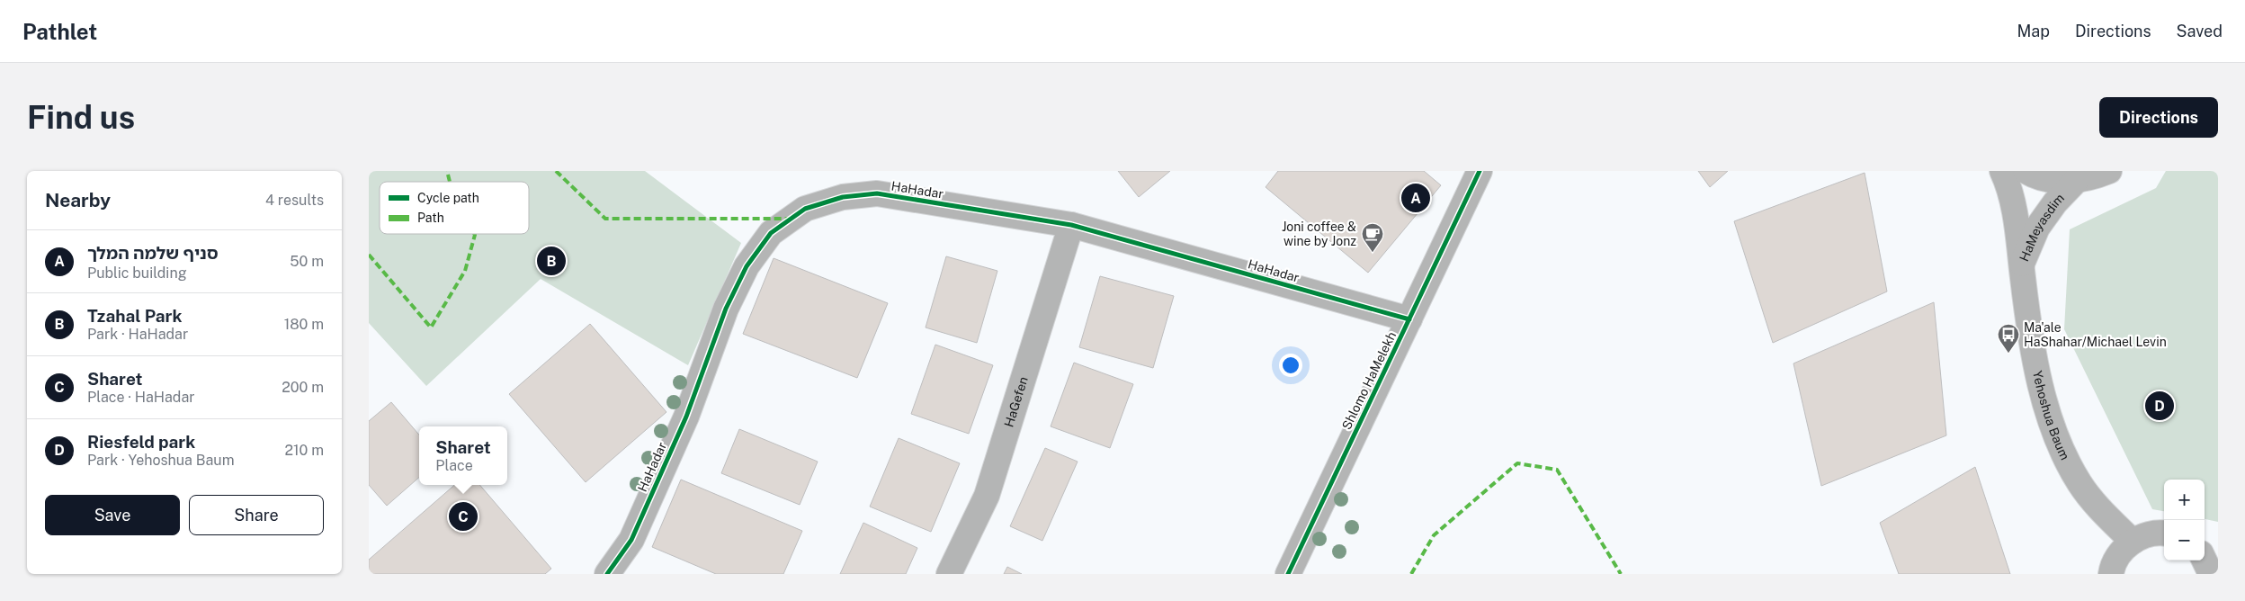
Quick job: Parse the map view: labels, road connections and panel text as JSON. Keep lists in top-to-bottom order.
{
  "streets": {
    "street": [
      "HaHadar",
      "HaMeyasdim",
      "Shlomo HaMelekh",
      "HaGefen",
      "Yehoshua Baum"
    ]
  },
  "crossings": [
    ["HaHadar", "Shlomo HaMelekh"],
    ["HaHadar", "HaGefen"],
    ["HaMeyasdim", "Yehoshua Baum"]
  ],
  "places": {
    "cafe": ["Joni coffee & wine by Jonz"],
    "bus stop": ["Ma'ale HaShahar/Michael Levin"]
  },
  "legend": ["Cycle path", "Path"],
  "page": {
    "header": "Pathlet",
    "nav": ["Map", "Directions", "Saved"],
    "buttons": [
      "Directions",
      ["Save", "Share"]
    ],
    "title": "Find us",
    "heading": ["Nearby", "4 results"],
    "pins": [
      "A",
      "B",
      "D",
      "C"
    ],
    "list": [
      {
        "mark": "A",
        "name": "סניף שלמה המלך",
        "note": "Public building",
        "value": "50 m"
      },
      {
        "mark": "B",
        "name": "Tzahal Park",
        "note": "Park · HaHadar",
        "value": "180 m"
      },
      {
        "mark": "C",
        "name": "Sharet",
        "note": "Place · HaHadar",
        "value": "200 m"
      },
      {
        "mark": "D",
        "name": "Riesfeld park",
        "note": "Park · Yehoshua Baum",
        "value": "210 m"
      }
    ],
    "popup": ["Sharet", "Place"],
    "map_buttons": ["+", "−"]
  }
}
